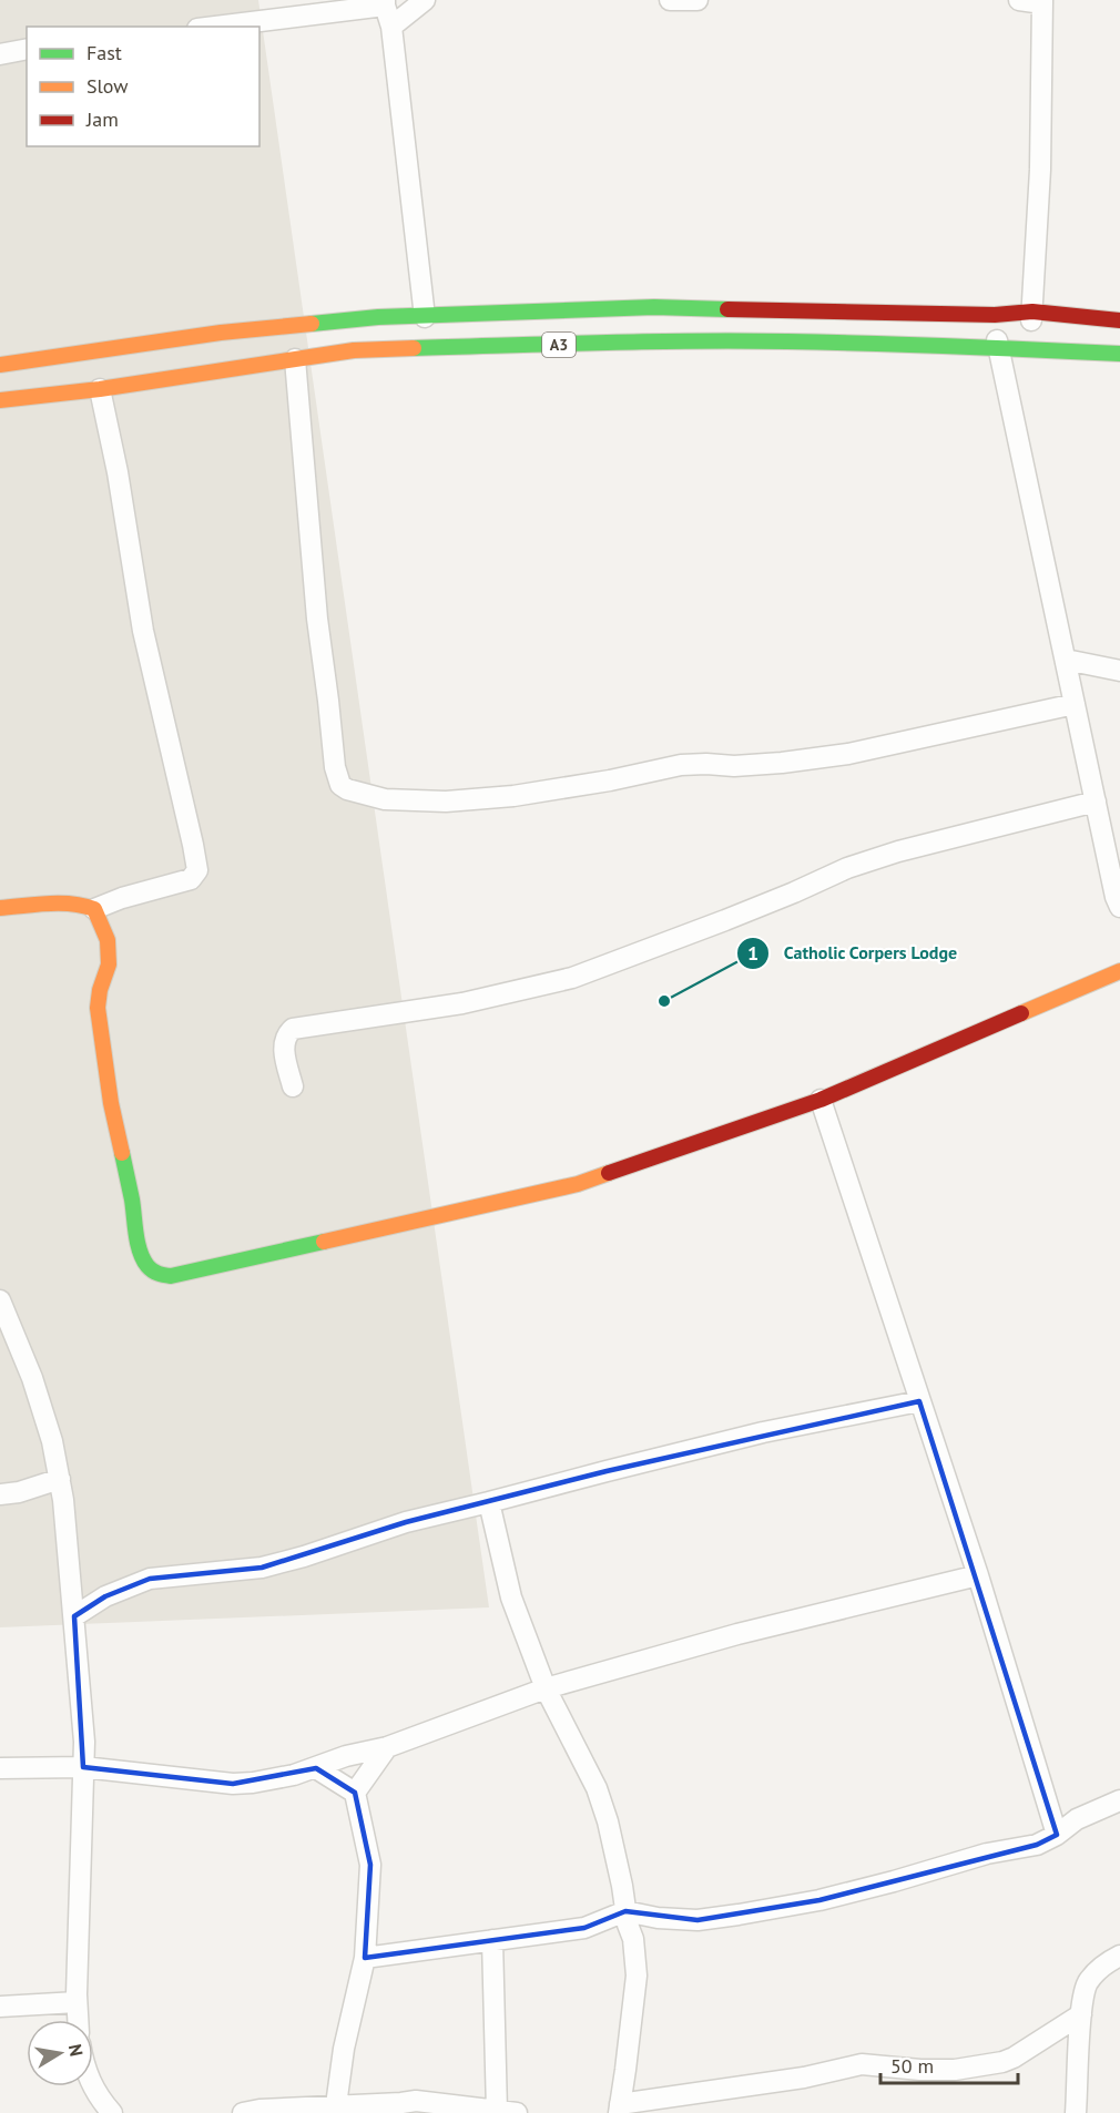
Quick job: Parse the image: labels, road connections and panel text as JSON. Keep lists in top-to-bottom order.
{
  "streets": {
    "main road": ["A3"]
  },
  "places": ["Catholic Corpers Lodge"],
  "legend": ["Fast", "Slow", "Jam"],
  "scale_bar": "50 m",
  "north": "right"
}
